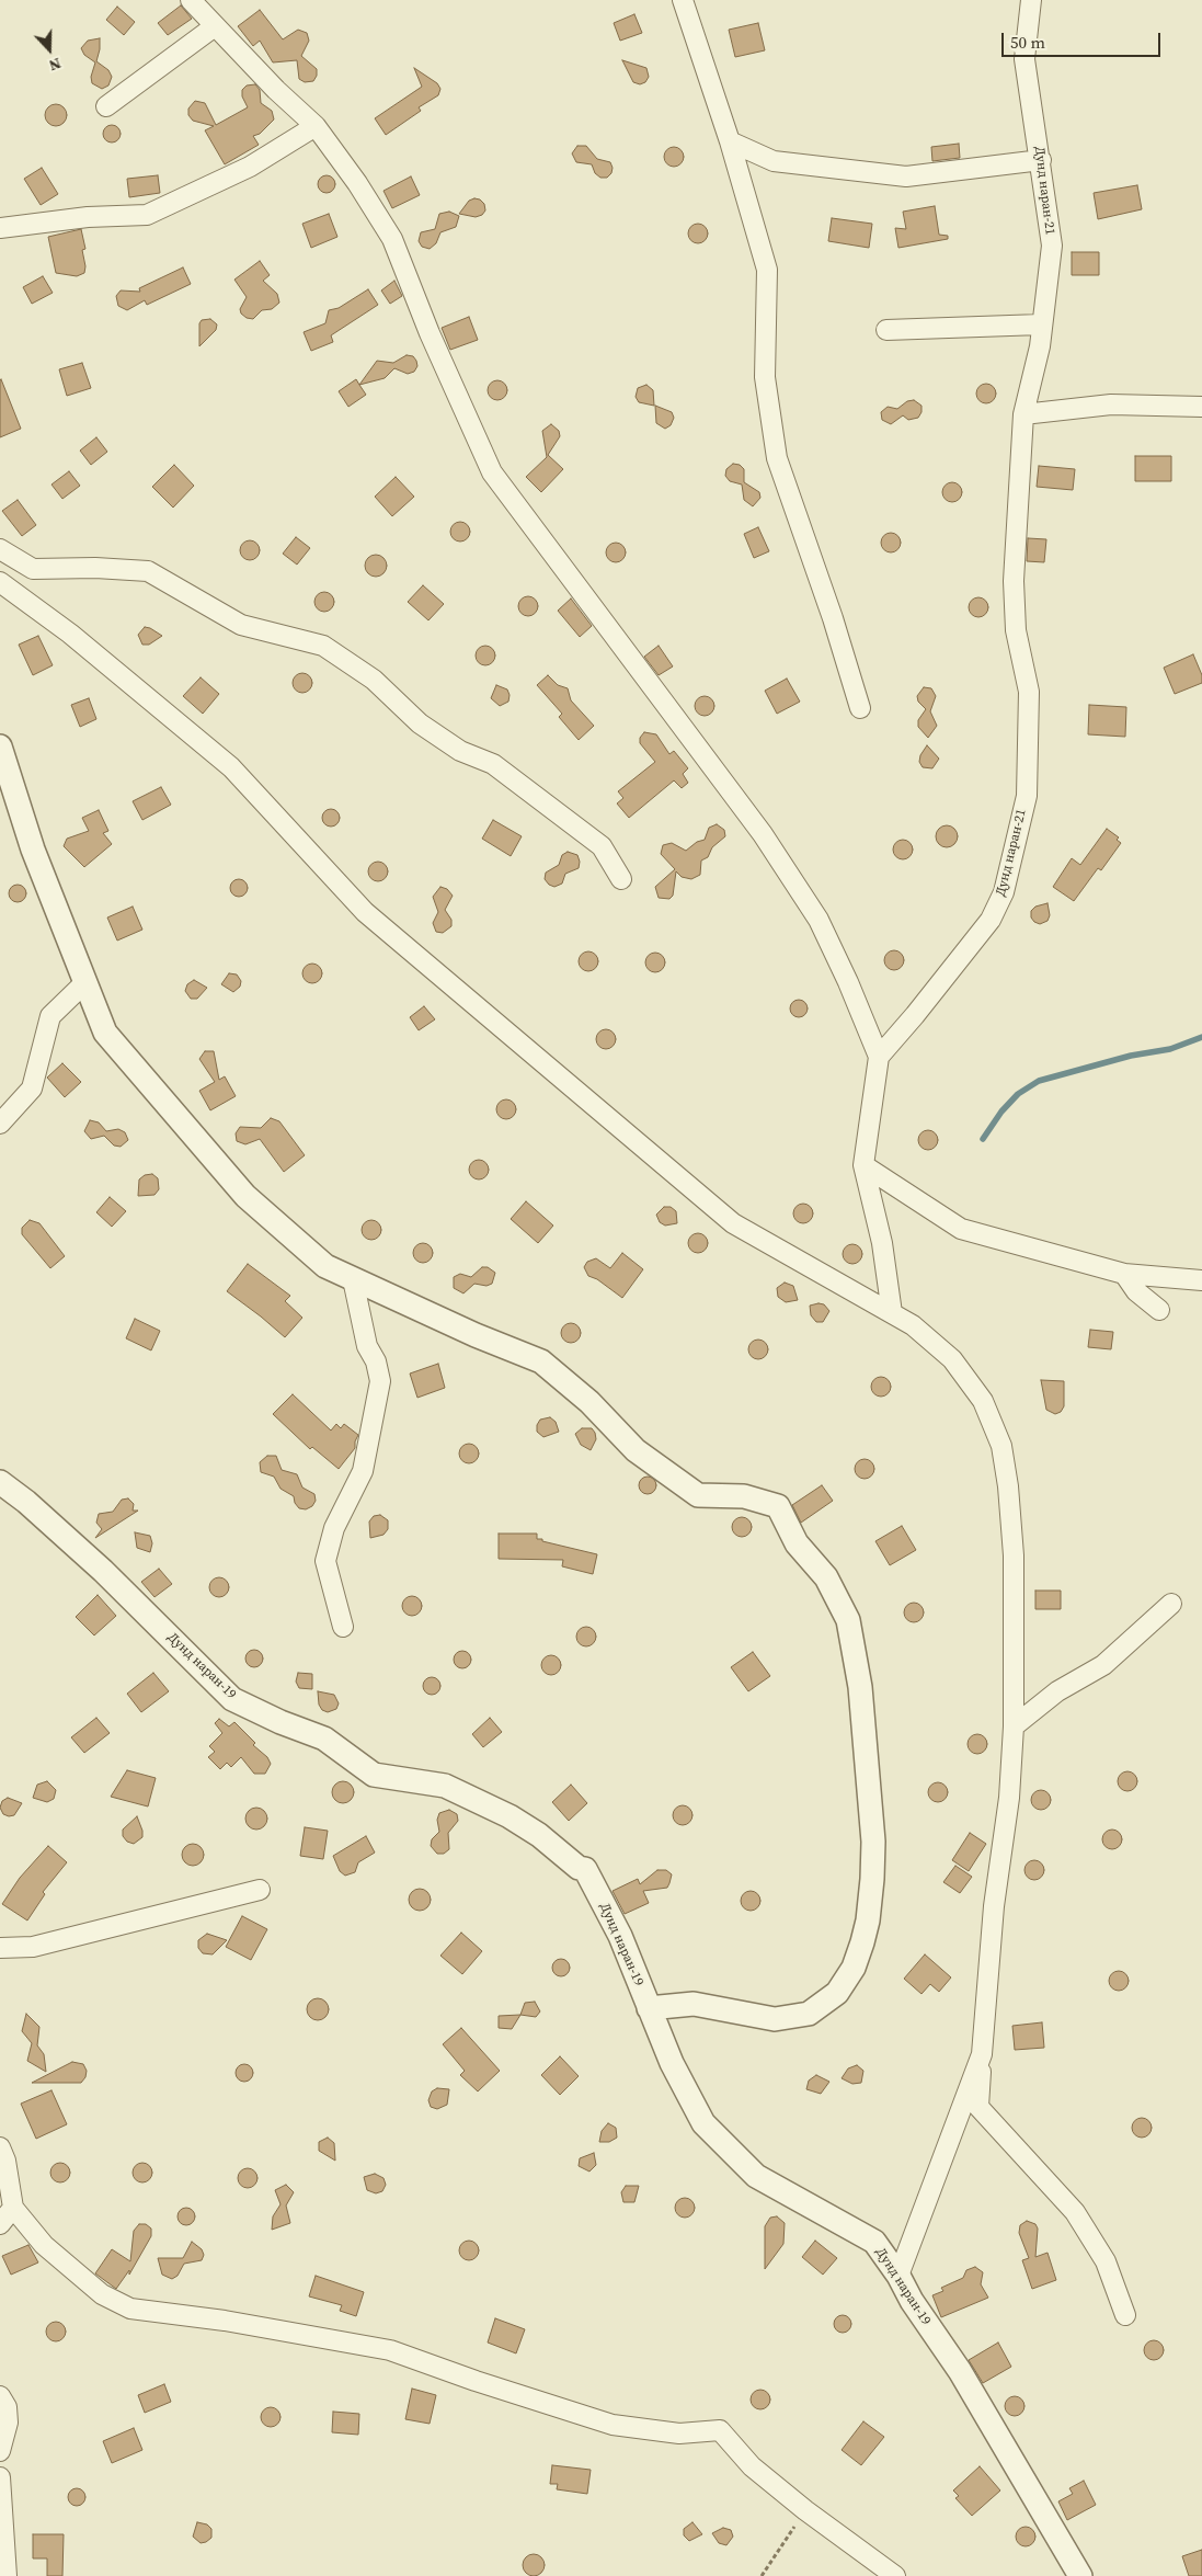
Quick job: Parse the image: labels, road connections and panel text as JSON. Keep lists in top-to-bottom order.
{
  "streets": {
    "street": ["Дунд наран-21", "Дунд наран-19"]
  },
  "scale_bar": "50 m",
  "north": "bottom"
}
